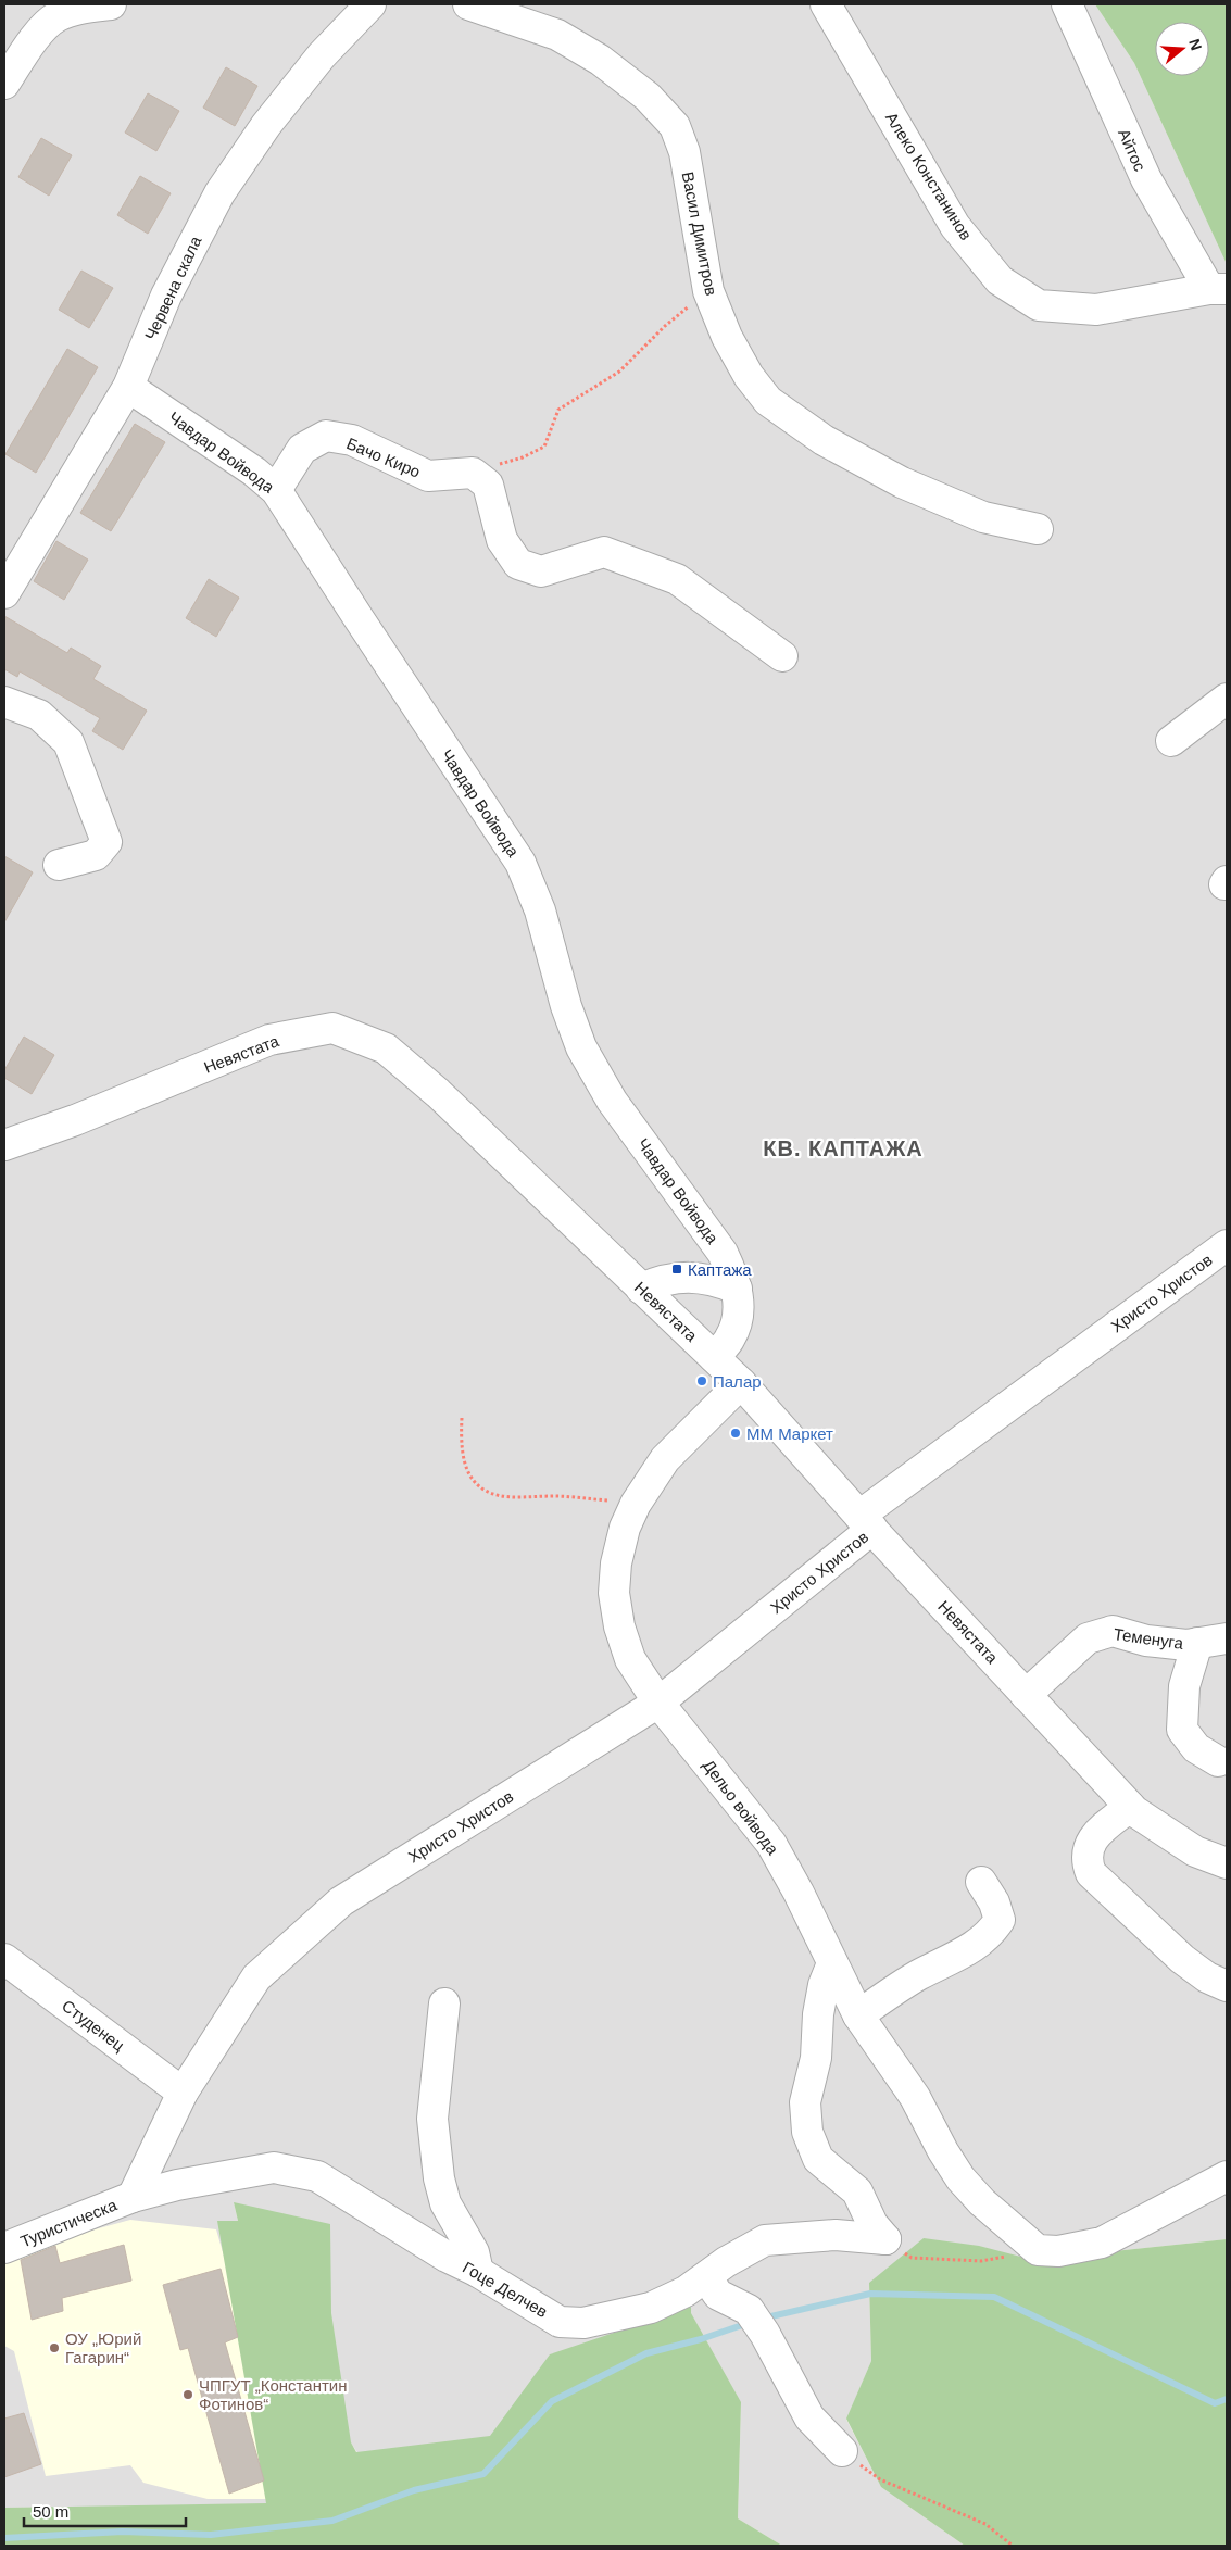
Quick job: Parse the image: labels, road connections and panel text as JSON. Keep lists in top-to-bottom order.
{
  "streets": {
    "street": [
      "Айтос",
      "Алеко Констанинов",
      "Васил Димитров",
      "Червена скала",
      "Чавдар Войвода",
      "Бачо Киро",
      "Невястата",
      "Христо Христов",
      "Теменуга",
      "Дельо войвода",
      "Студенец",
      "Туристическа",
      "Гоце Делчев"
    ]
  },
  "crossings": [
    ["Айтос", "Алеко Констанинов"],
    ["Червена скала", "Чавдар Войвода"],
    ["Чавдар Войвода", "Бачо Киро"],
    ["Чавдар Войвода", "Невястата"],
    ["Невястата", "Христо Христов"],
    ["Невястата", "Теменуга"],
    ["Невястата", "Дельо войвода"],
    ["Христо Христов", "Дельо войвода"],
    ["Христо Христов", "Студенец"],
    ["Христо Христов", "Туристическа"],
    ["Христо Христов", "Гоце Делчев"],
    ["Туристическа", "Гоце Делчев"]
  ],
  "districts": ["КВ. КАПТАЖА"],
  "places": {
    "transit": ["Каптажа"],
    "other": [
      "Палар",
      "ММ Маркет",
      "ОУ „Юрий Гагарин“",
      "ЧПГУТ „Константин Фотинов“"
    ]
  },
  "scale_bar": "50 m",
  "north": "right"
}
